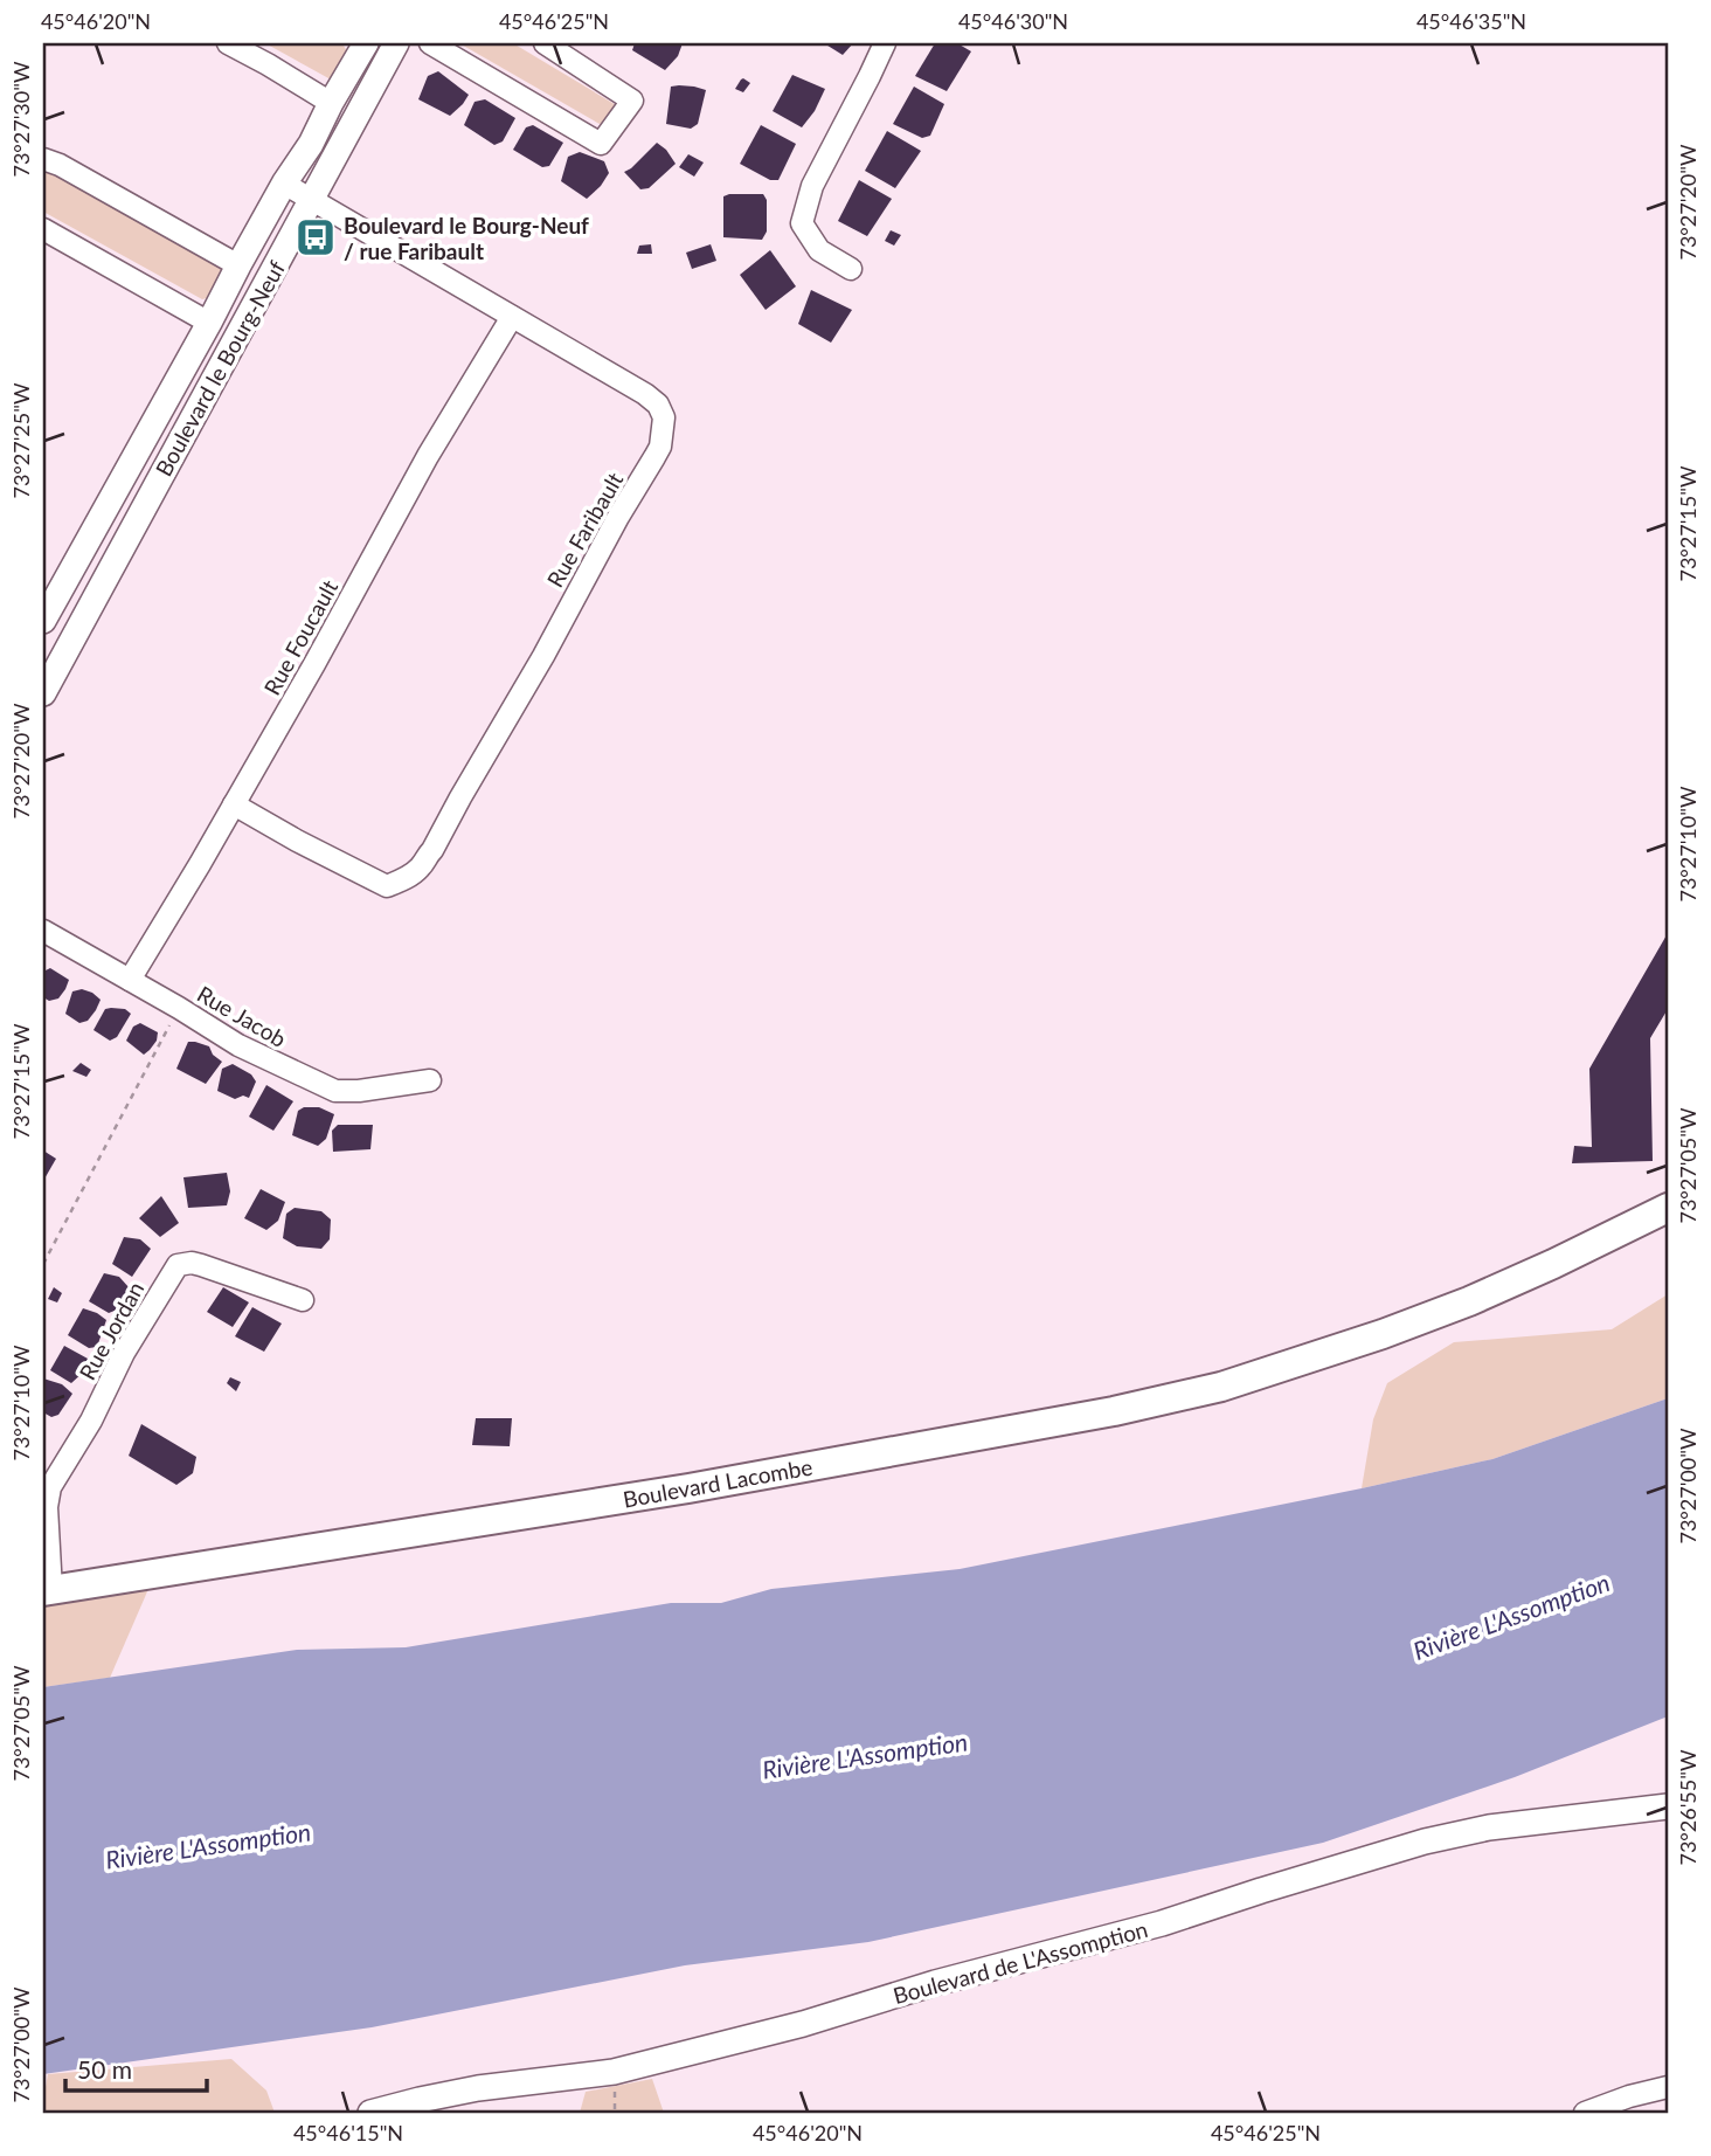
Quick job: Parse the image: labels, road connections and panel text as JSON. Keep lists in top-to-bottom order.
{
  "streets": {
    "main road": ["Boulevard Lacombe"],
    "street": [
      "Boulevard le Bourg-Neuf",
      "Rue Faribault",
      "Rue Foucault",
      "Rue Jacob",
      "Rue Jordan",
      "Boulevard de L'Assomption"
    ]
  },
  "crossings": [
    ["Boulevard le Bourg-Neuf", "Rue Faribault"],
    ["Rue Faribault", "Rue Foucault"],
    ["Rue Foucault", "Rue Jacob"],
    ["Rue Jordan", "Boulevard Lacombe"]
  ],
  "water": ["Rivière L'Assomption"],
  "places": {
    "bus stop": ["Boulevard le Bourg-Neuf / rue Faribault"]
  },
  "scale_bar": "50 m",
  "coordinates": [
    "45°46'20\"N",
    "45°46'25\"N",
    "45°46'30\"N",
    "45°46'35\"N",
    "73°27'30\"W",
    "73°27'20\"W",
    "73°27'25\"W",
    "73°27'15\"W",
    "73°27'10\"W",
    "73°27'05\"W",
    "73°27'00\"W",
    "73°26'55\"W",
    "45°46'15\"N"
  ]
}
